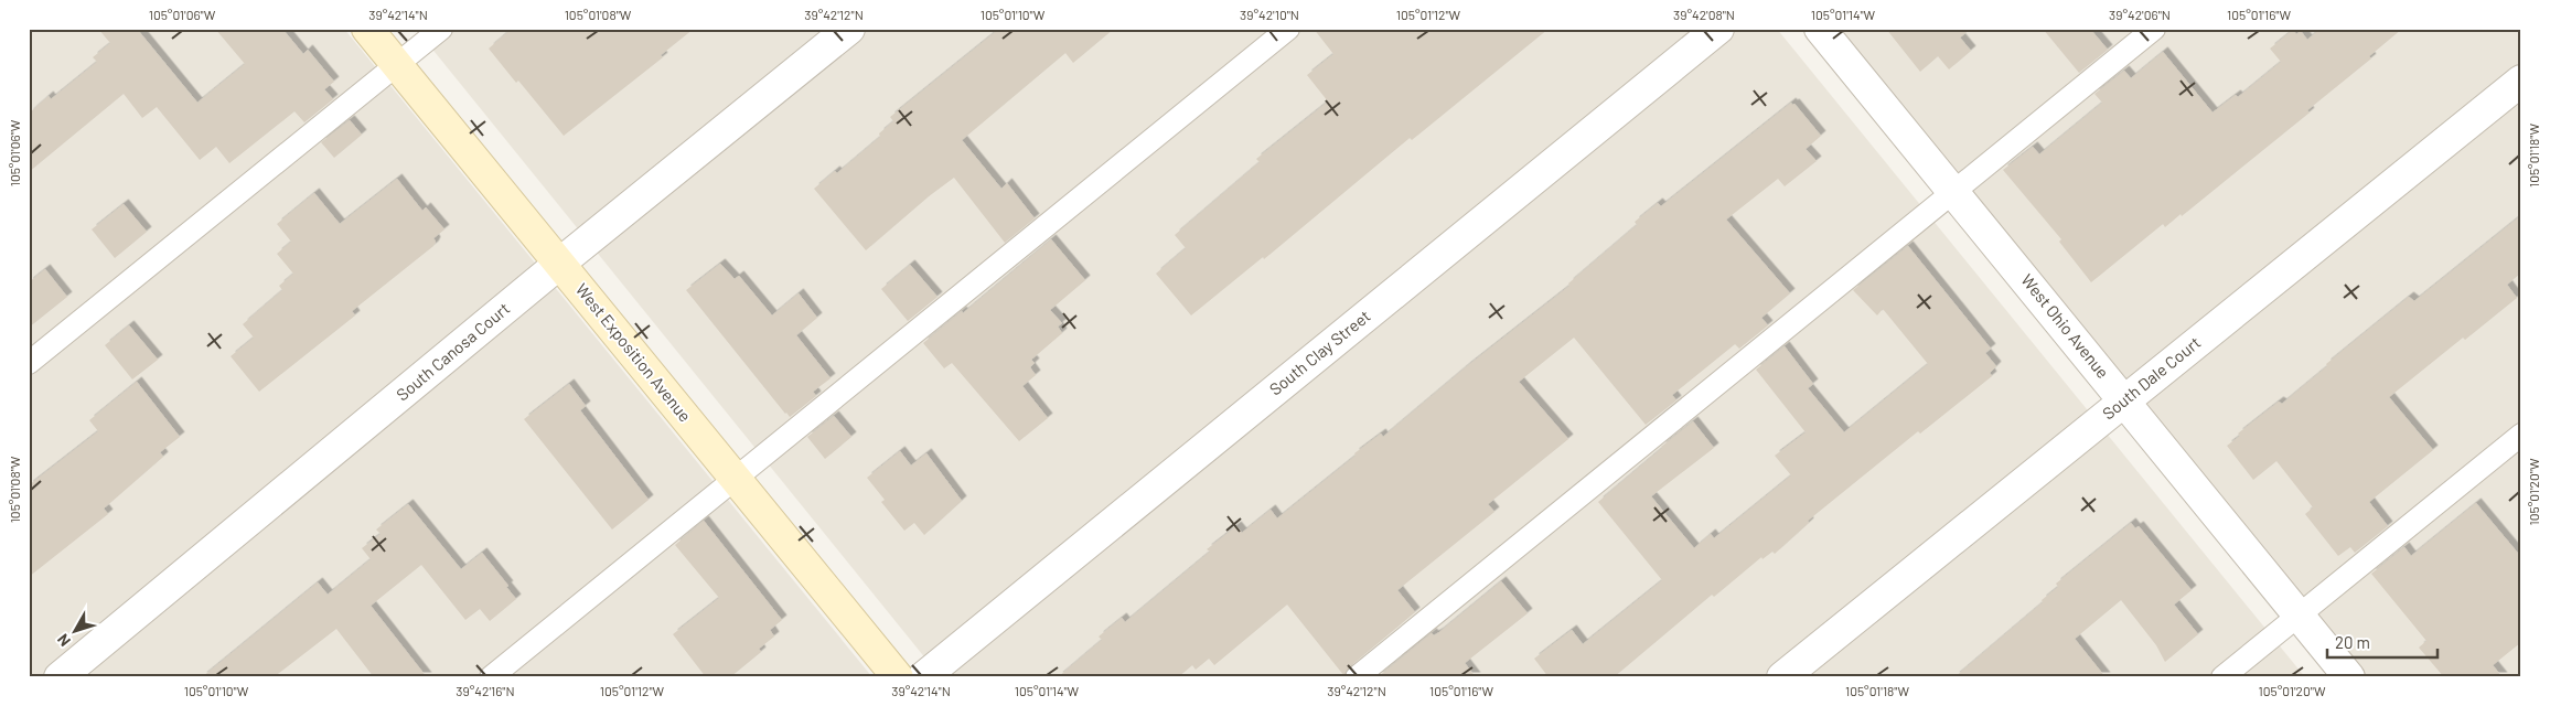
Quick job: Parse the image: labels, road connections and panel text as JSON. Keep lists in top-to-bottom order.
{
  "streets": {
    "street": [
      "West Ohio Avenue",
      "South Canosa Court",
      "West Exposition Avenue",
      "South Clay Street",
      "South Dale Court"
    ]
  },
  "crossings": [
    ["West Ohio Avenue", "South Dale Court"],
    ["South Canosa Court", "West Exposition Avenue"]
  ],
  "scale_bar": "20 m",
  "north": "bottom left",
  "coordinates": [
    "105°01'06\"W",
    "39°42'14\"N",
    "105°01'08\"W",
    "39°42'12\"N",
    "105°01'10\"W",
    "39°42'10\"N",
    "105°01'12\"W",
    "39°42'08\"N",
    "105°01'14\"W",
    "39°42'06\"N",
    "105°01'16\"W",
    "105°01'18\"W",
    "105°01'20\"W",
    "39°42'16\"N"
  ]
}
